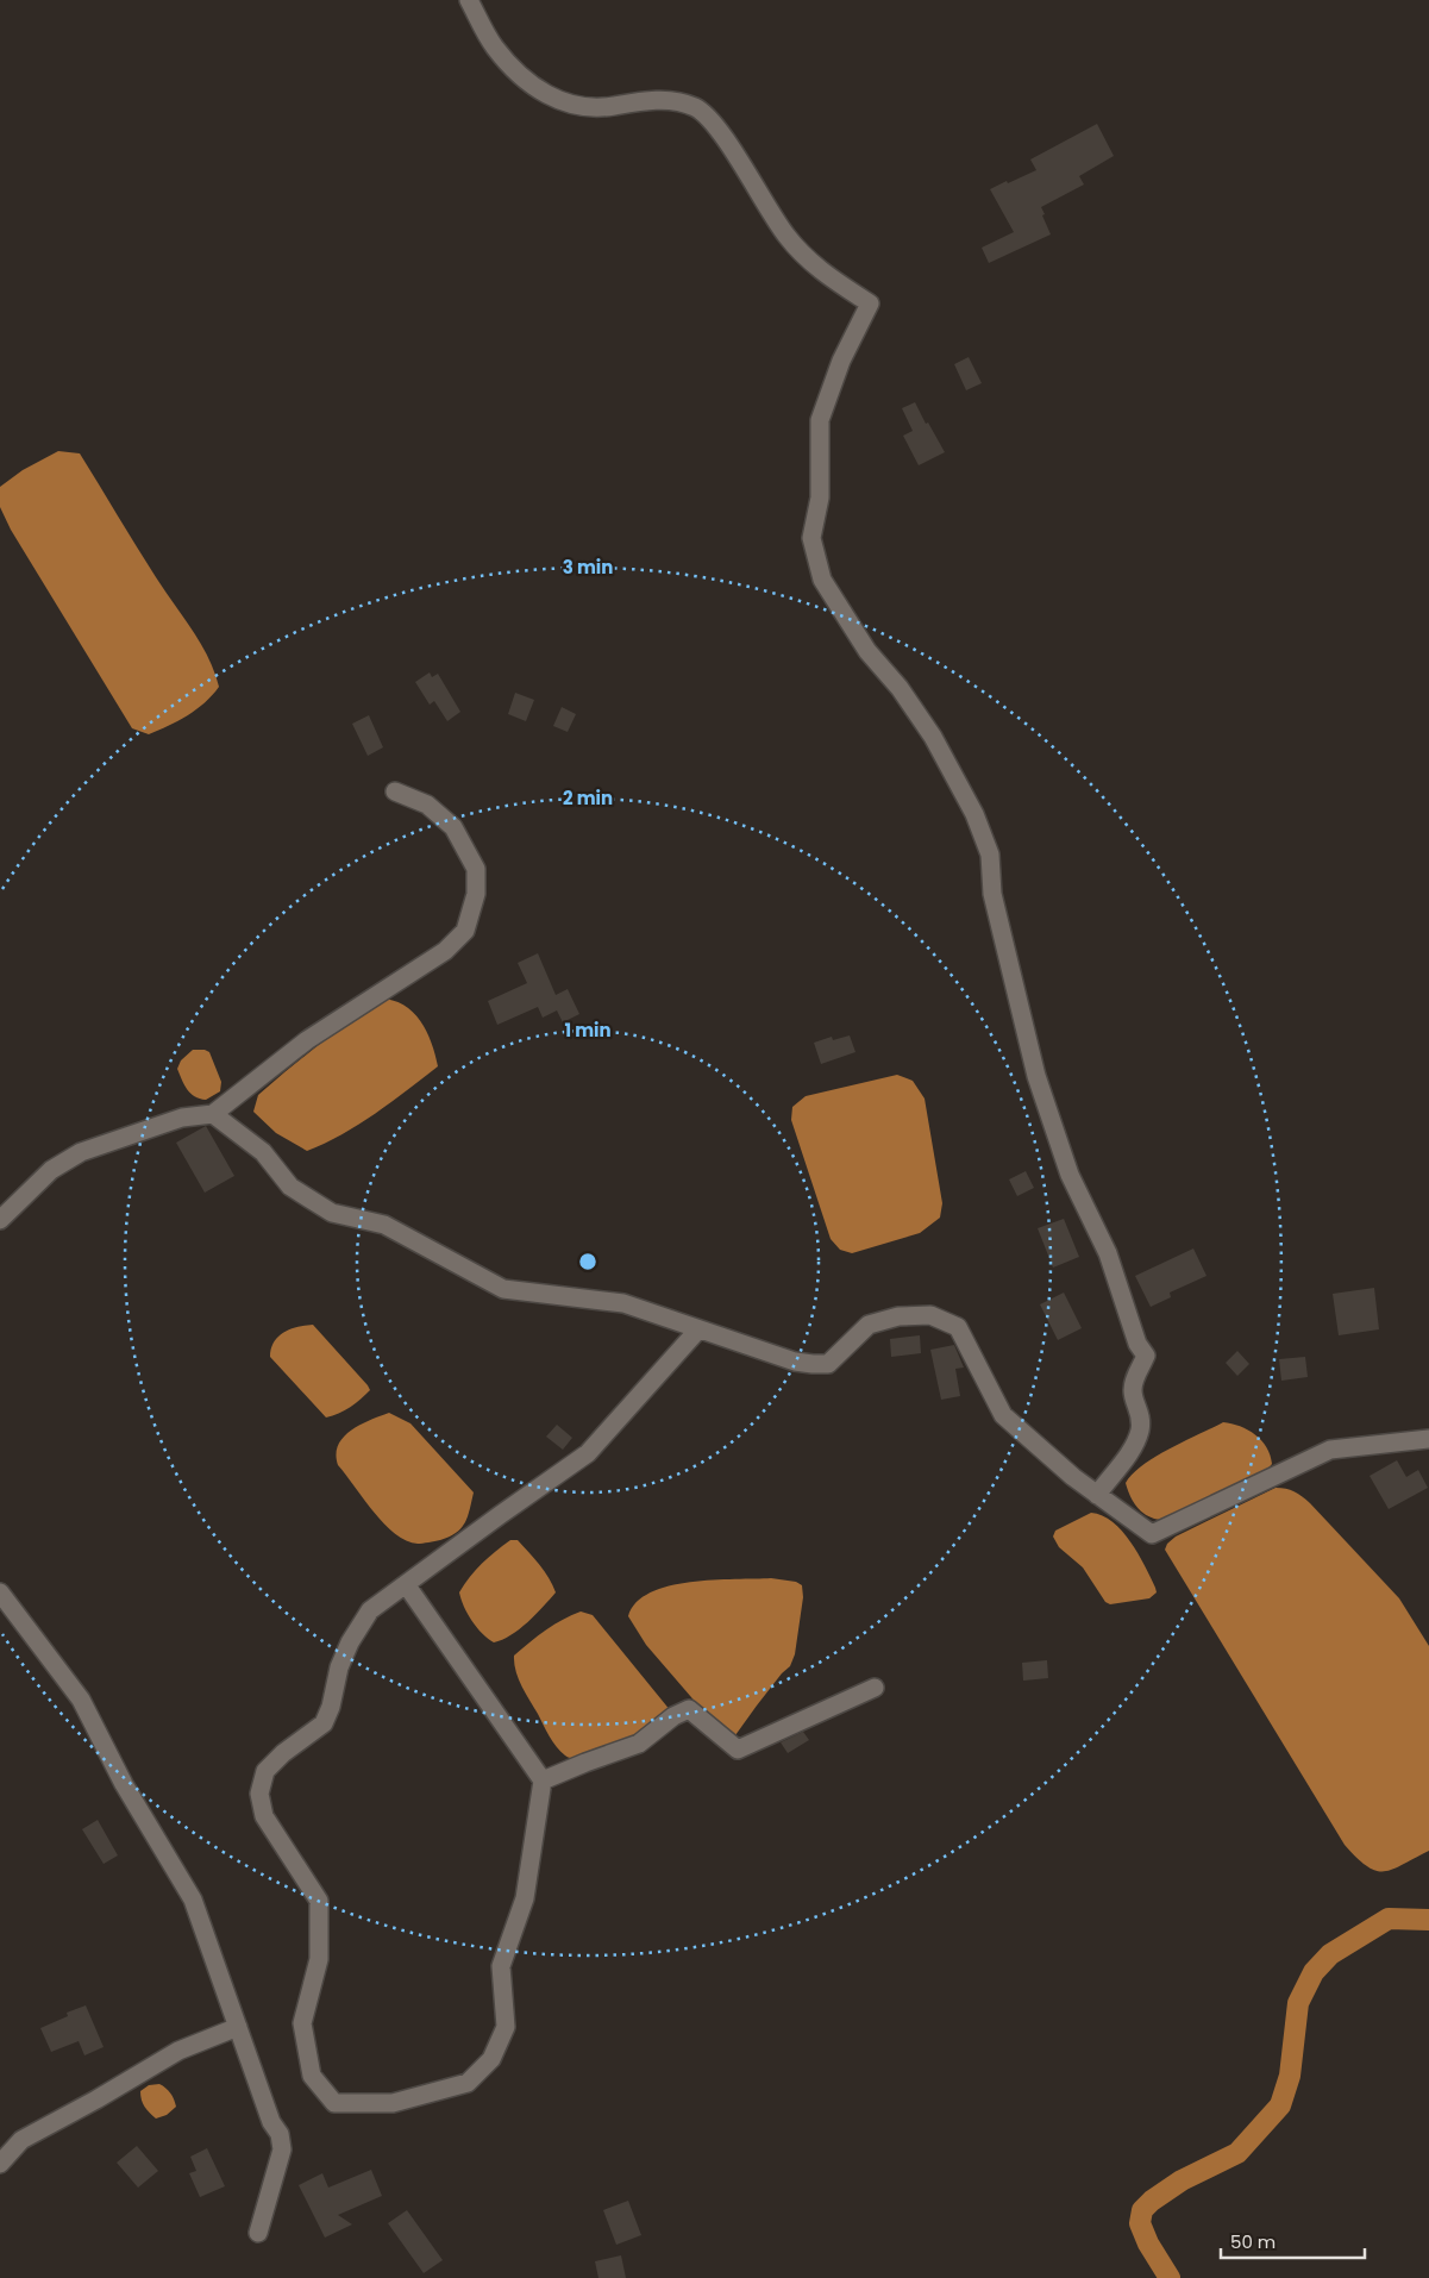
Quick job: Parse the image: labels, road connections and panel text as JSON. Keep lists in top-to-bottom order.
{
  "scale_bar": "50 m",
  "rings": ["3 min", "2 min", "1 min"]
}
